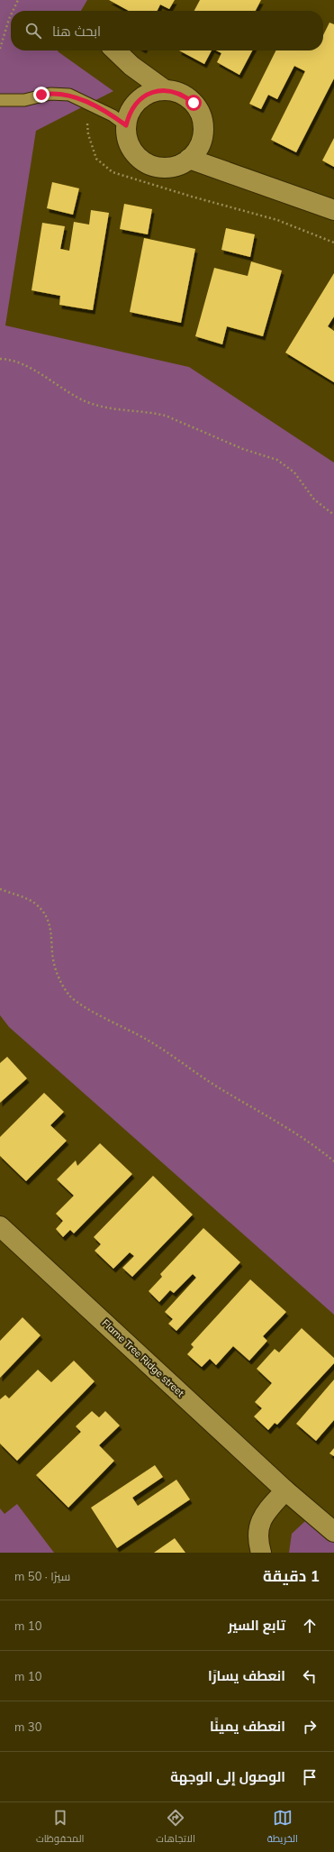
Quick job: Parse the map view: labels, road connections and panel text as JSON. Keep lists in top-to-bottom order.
{
  "streets": {
    "street": ["Flame Tree Ridge street"]
  },
  "page": {
    "search": "ابحث هنا",
    "heading": ["1 دقيقة", "سيرًا · 50 m"],
    "list": [
      ["تابع السير", "10 m"],
      ["انعطف يسارًا", "10 m"],
      ["انعطف يمينًا", "30 m"],
      "الوصول إلى الوجهة"
    ],
    "nav": ["الخريطة", "الاتجاهات", "المحفوظات"]
  }
}
